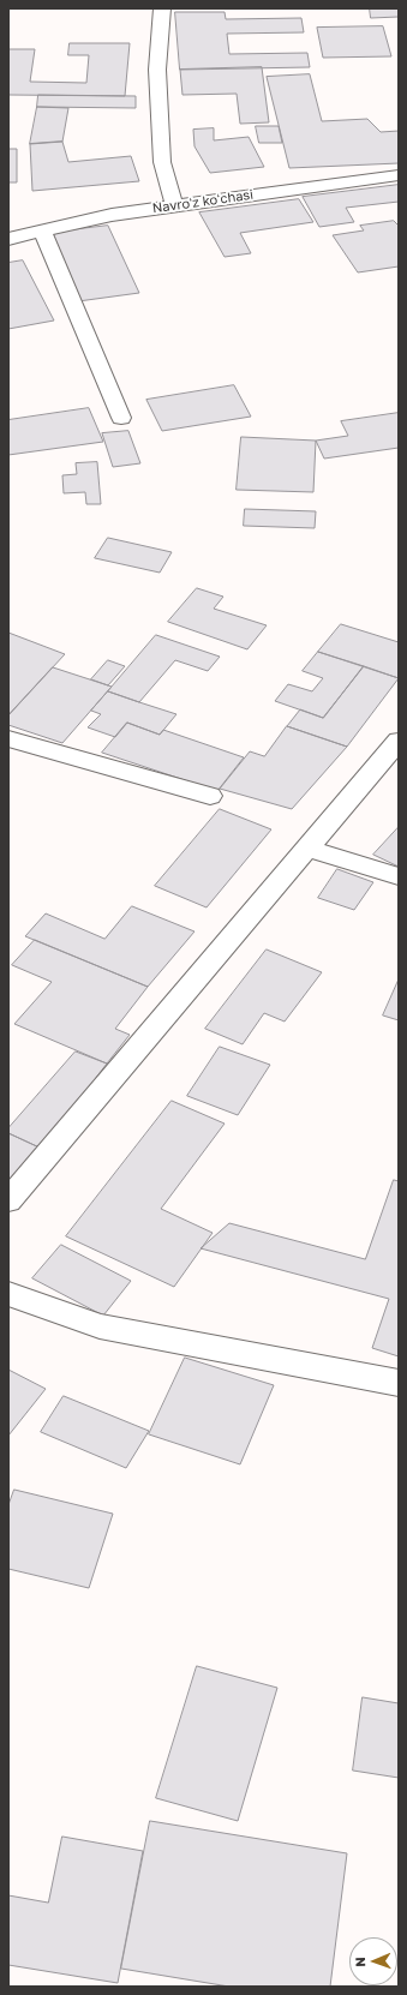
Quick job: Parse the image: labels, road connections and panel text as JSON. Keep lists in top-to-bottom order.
{
  "streets": {
    "street": ["Navroʻz koʻchasi"]
  },
  "north": "left"
}
